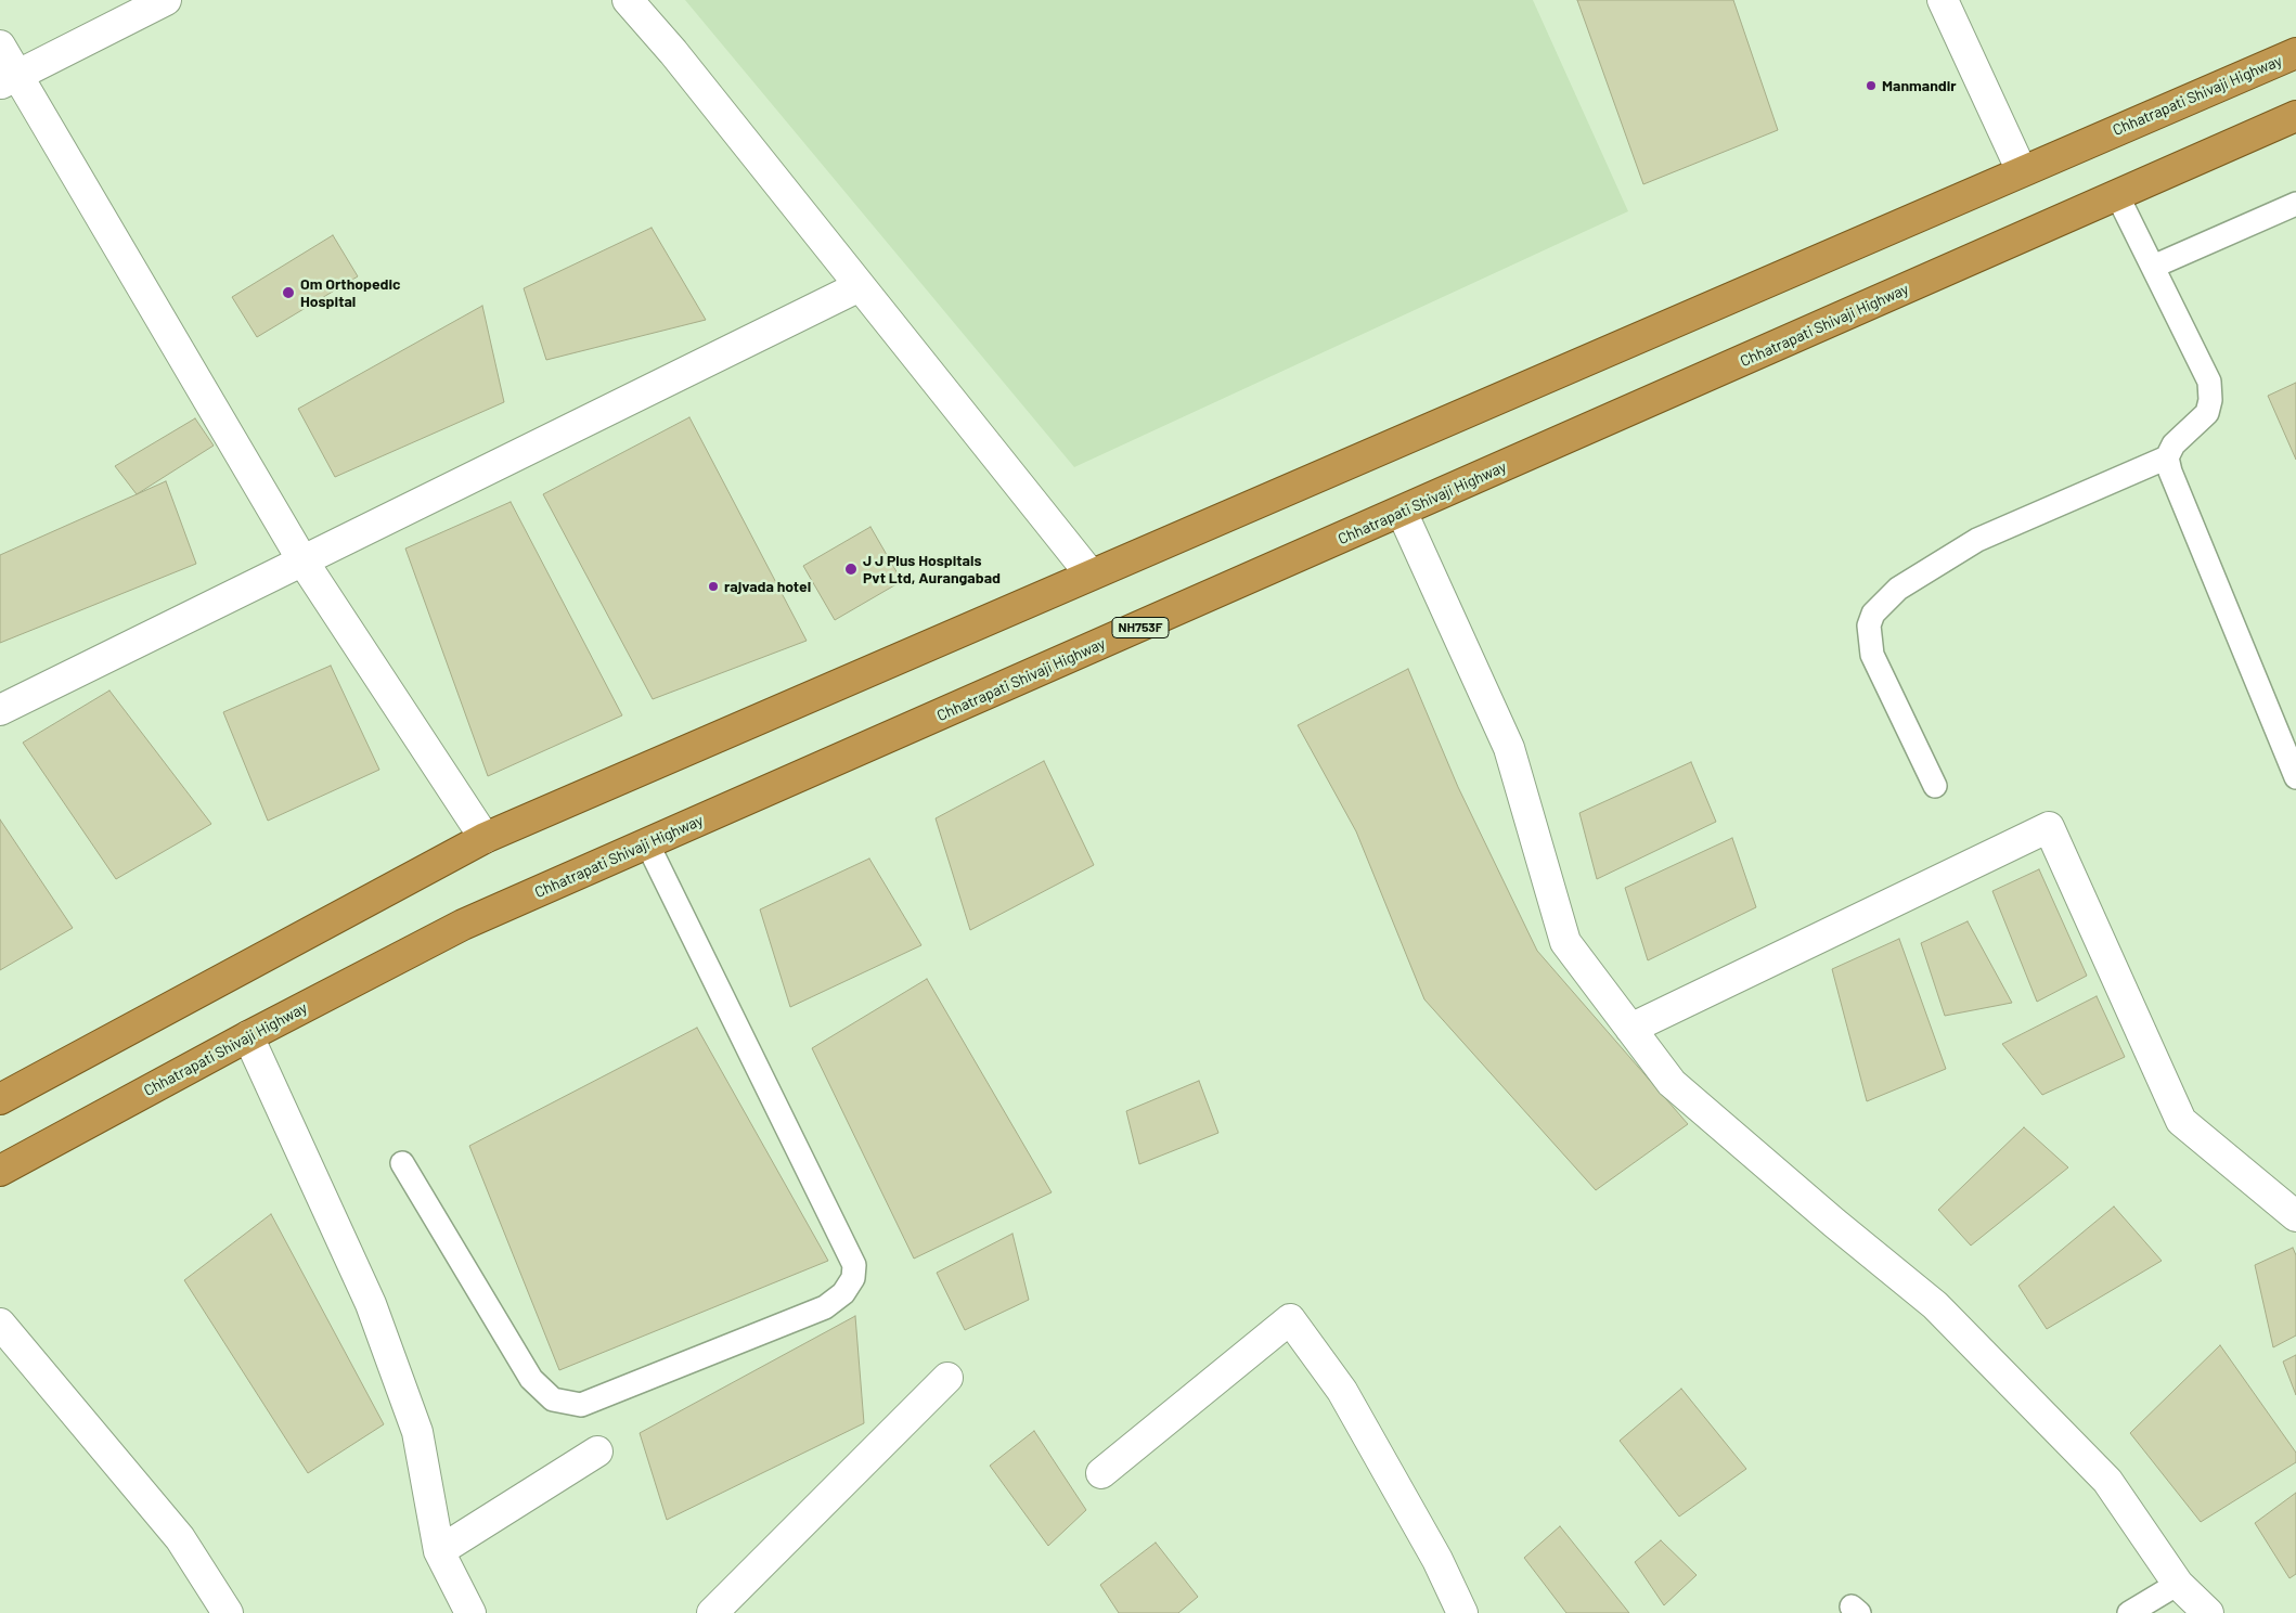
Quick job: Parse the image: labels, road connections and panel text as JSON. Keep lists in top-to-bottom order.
{
  "streets": {
    "highway": ["Chhatrapati Shivaji Highway", "NH753F"]
  },
  "places": [
    "Manmandir",
    "Om Orthopedic Hospital",
    "J J Plus Hospitals Pvt Ltd, Aurangabad",
    "rajvada hotel"
  ]
}
